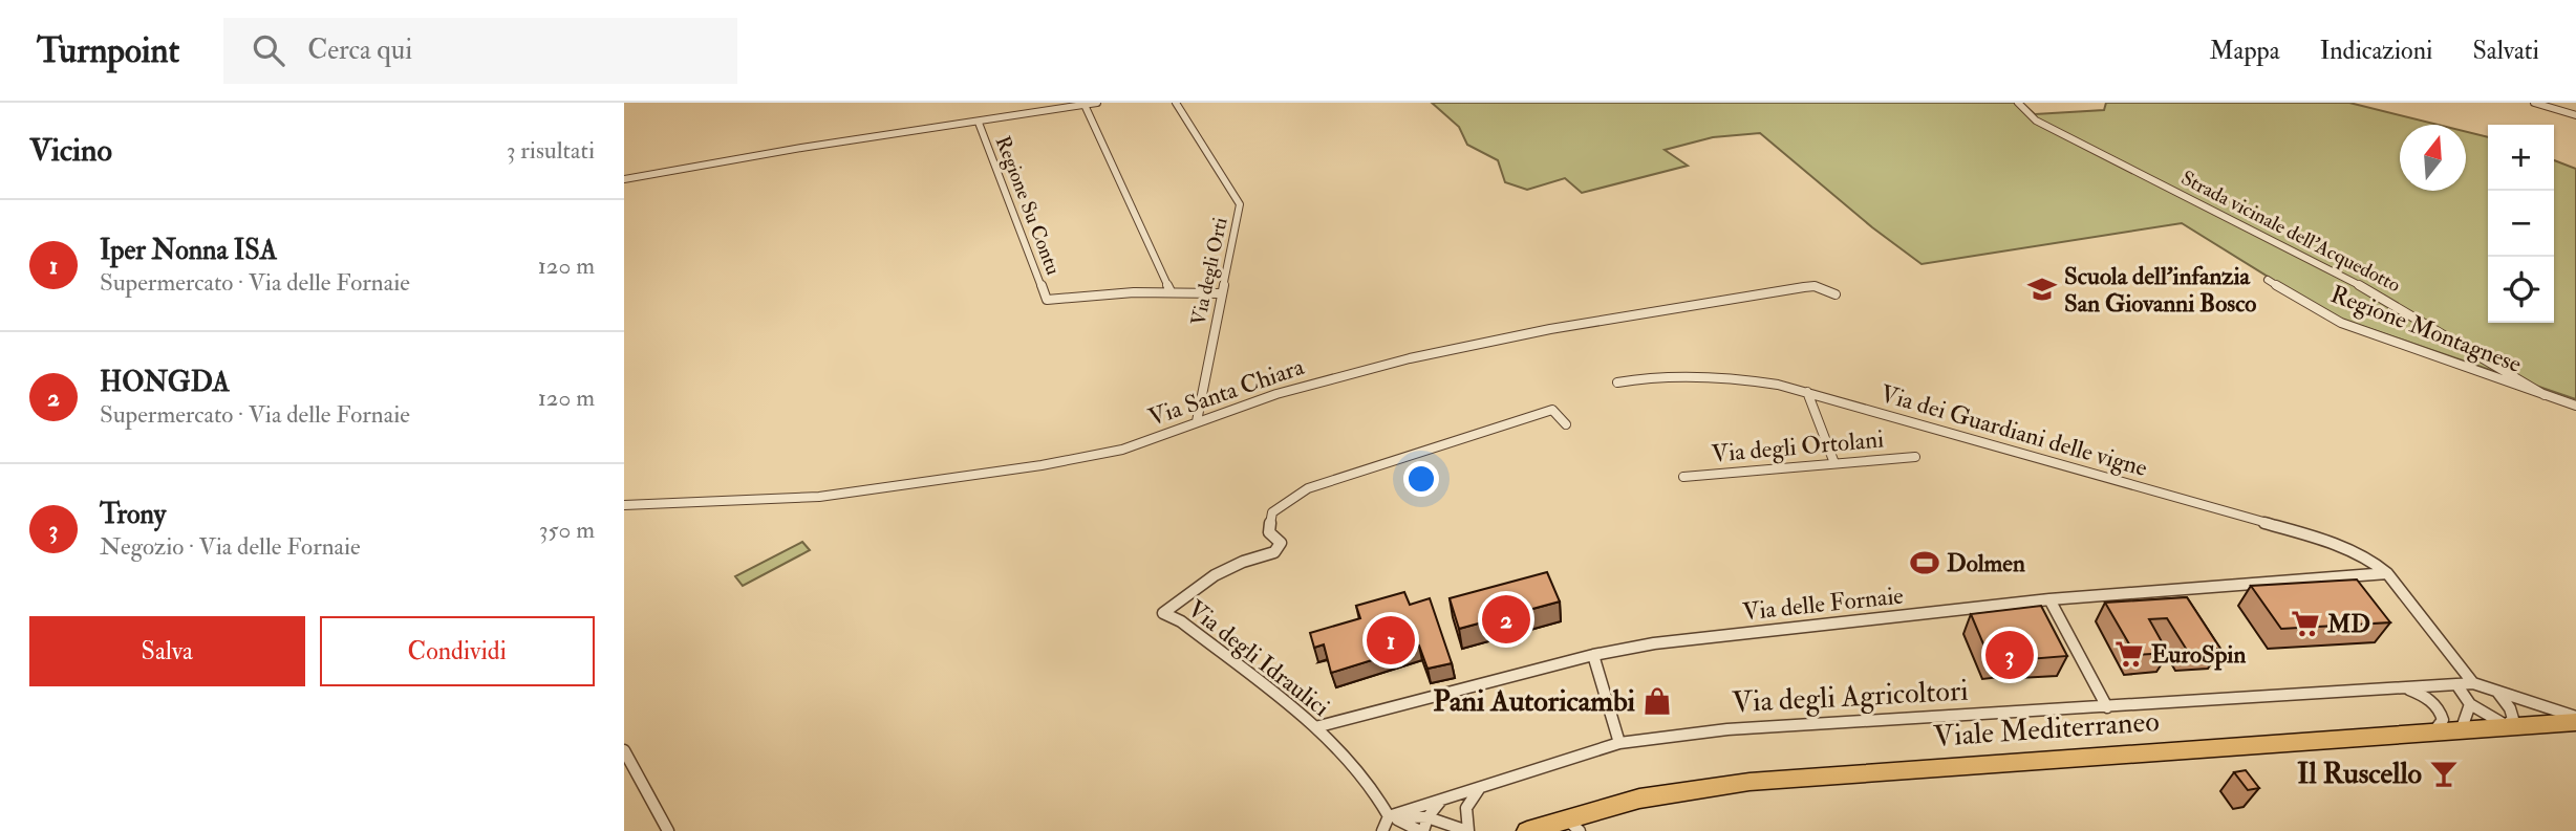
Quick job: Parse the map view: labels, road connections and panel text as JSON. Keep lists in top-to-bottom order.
{
  "streets": {
    "main road": ["Viale Mediterraneo"],
    "street": [
      "Regione Su Contu",
      "Strada vicinale dell'Acquedotto",
      "Via degli Orti",
      "Regione Montagnese",
      "Via Santa Chiara",
      "Via dei Guardiani delle vigne",
      "Via degli Ortolani",
      "Via delle Fornaie",
      "Via degli Idraulici",
      "Via degli Agricoltori"
    ]
  },
  "crossings": [
    ["Strada vicinale dell'Acquedotto", "Regione Montagnese"],
    ["Via degli Orti", "Via Santa Chiara"],
    ["Via dei Guardiani delle vigne", "Via delle Fornaie"],
    ["Via delle Fornaie", "Via degli Idraulici"],
    ["Via degli Idraulici", "Via degli Agricoltori"],
    ["Via degli Agricoltori", "Viale Mediterraneo"]
  ],
  "places": {
    "school or university": ["Scuola dell'infanzia San Giovanni Bosco"],
    "sports": ["Dolmen"],
    "supermarket": ["MD", "EuroSpin"],
    "shop": ["Pani Autoricambi"],
    "bar": ["Il Ruscello"]
  },
  "north": "top",
  "page": {
    "header": "Turnpoint",
    "search": "Cerca qui",
    "nav": ["Mappa", "Indicazioni", "Salvati"],
    "heading": ["Vicino", "3 risultati"],
    "map_buttons": ["+", "−"],
    "list": [
      {
        "mark": "1",
        "name": "Iper Nonna ISA",
        "note": "Supermercato · Via delle Fornaie",
        "value": "120 m"
      },
      {
        "mark": "2",
        "name": "HONGDA",
        "note": "Supermercato · Via delle Fornaie",
        "value": "120 m"
      },
      {
        "mark": "3",
        "name": "Trony",
        "note": "Negozio · Via delle Fornaie",
        "value": "350 m"
      }
    ],
    "pins": ["2", "1", "3"],
    "buttons": ["Salva", "Condividi"]
  }
}
